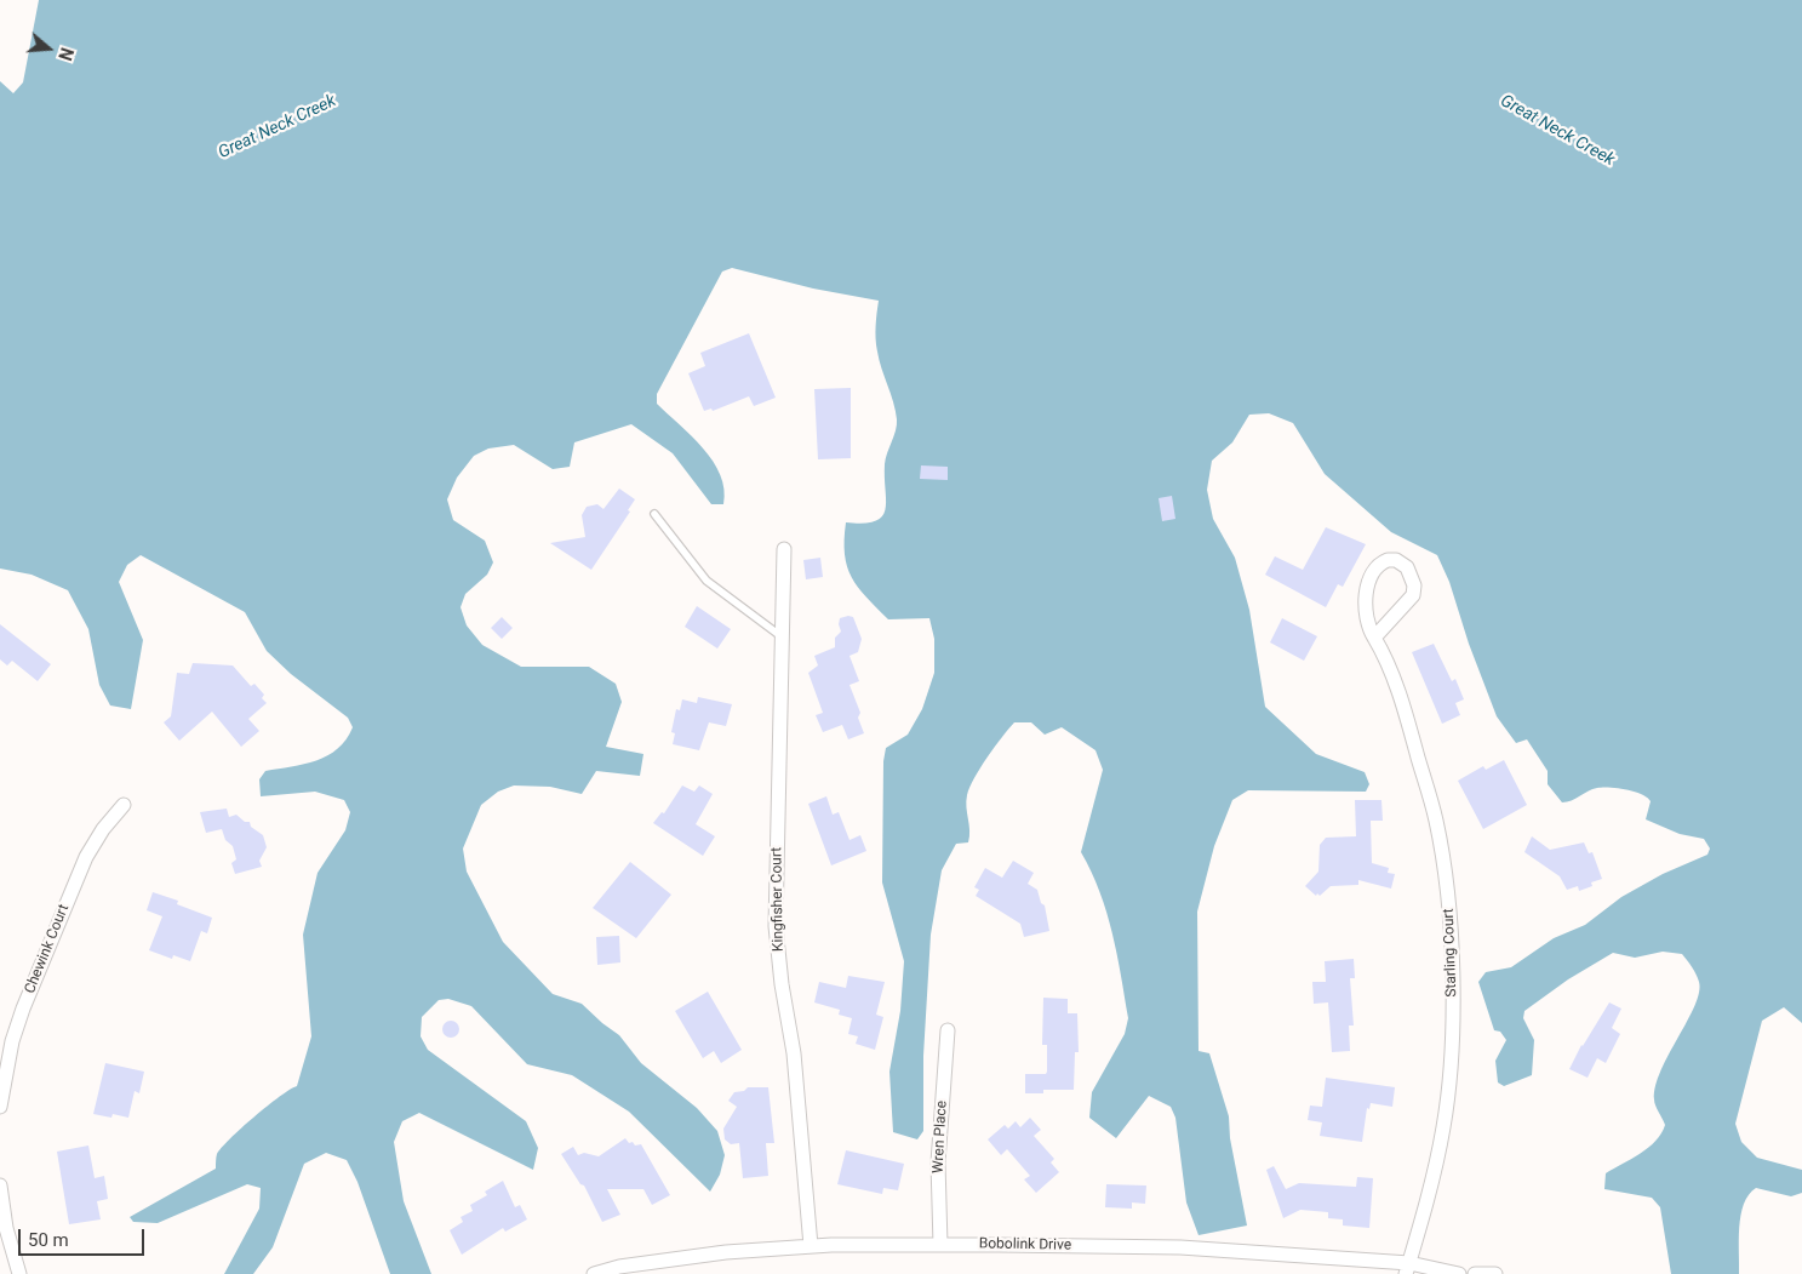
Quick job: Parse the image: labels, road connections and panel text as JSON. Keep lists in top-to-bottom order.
{
  "streets": {
    "street": [
      "Kingfisher Court",
      "Chewink Court",
      "Starling Court",
      "Wren Place",
      "Bobolink Drive"
    ]
  },
  "crossings": [
    ["Kingfisher Court", "Bobolink Drive"],
    ["Starling Court", "Bobolink Drive"],
    ["Wren Place", "Bobolink Drive"]
  ],
  "water": ["Great Neck Creek"],
  "scale_bar": "50 m",
  "north": "right"
}
